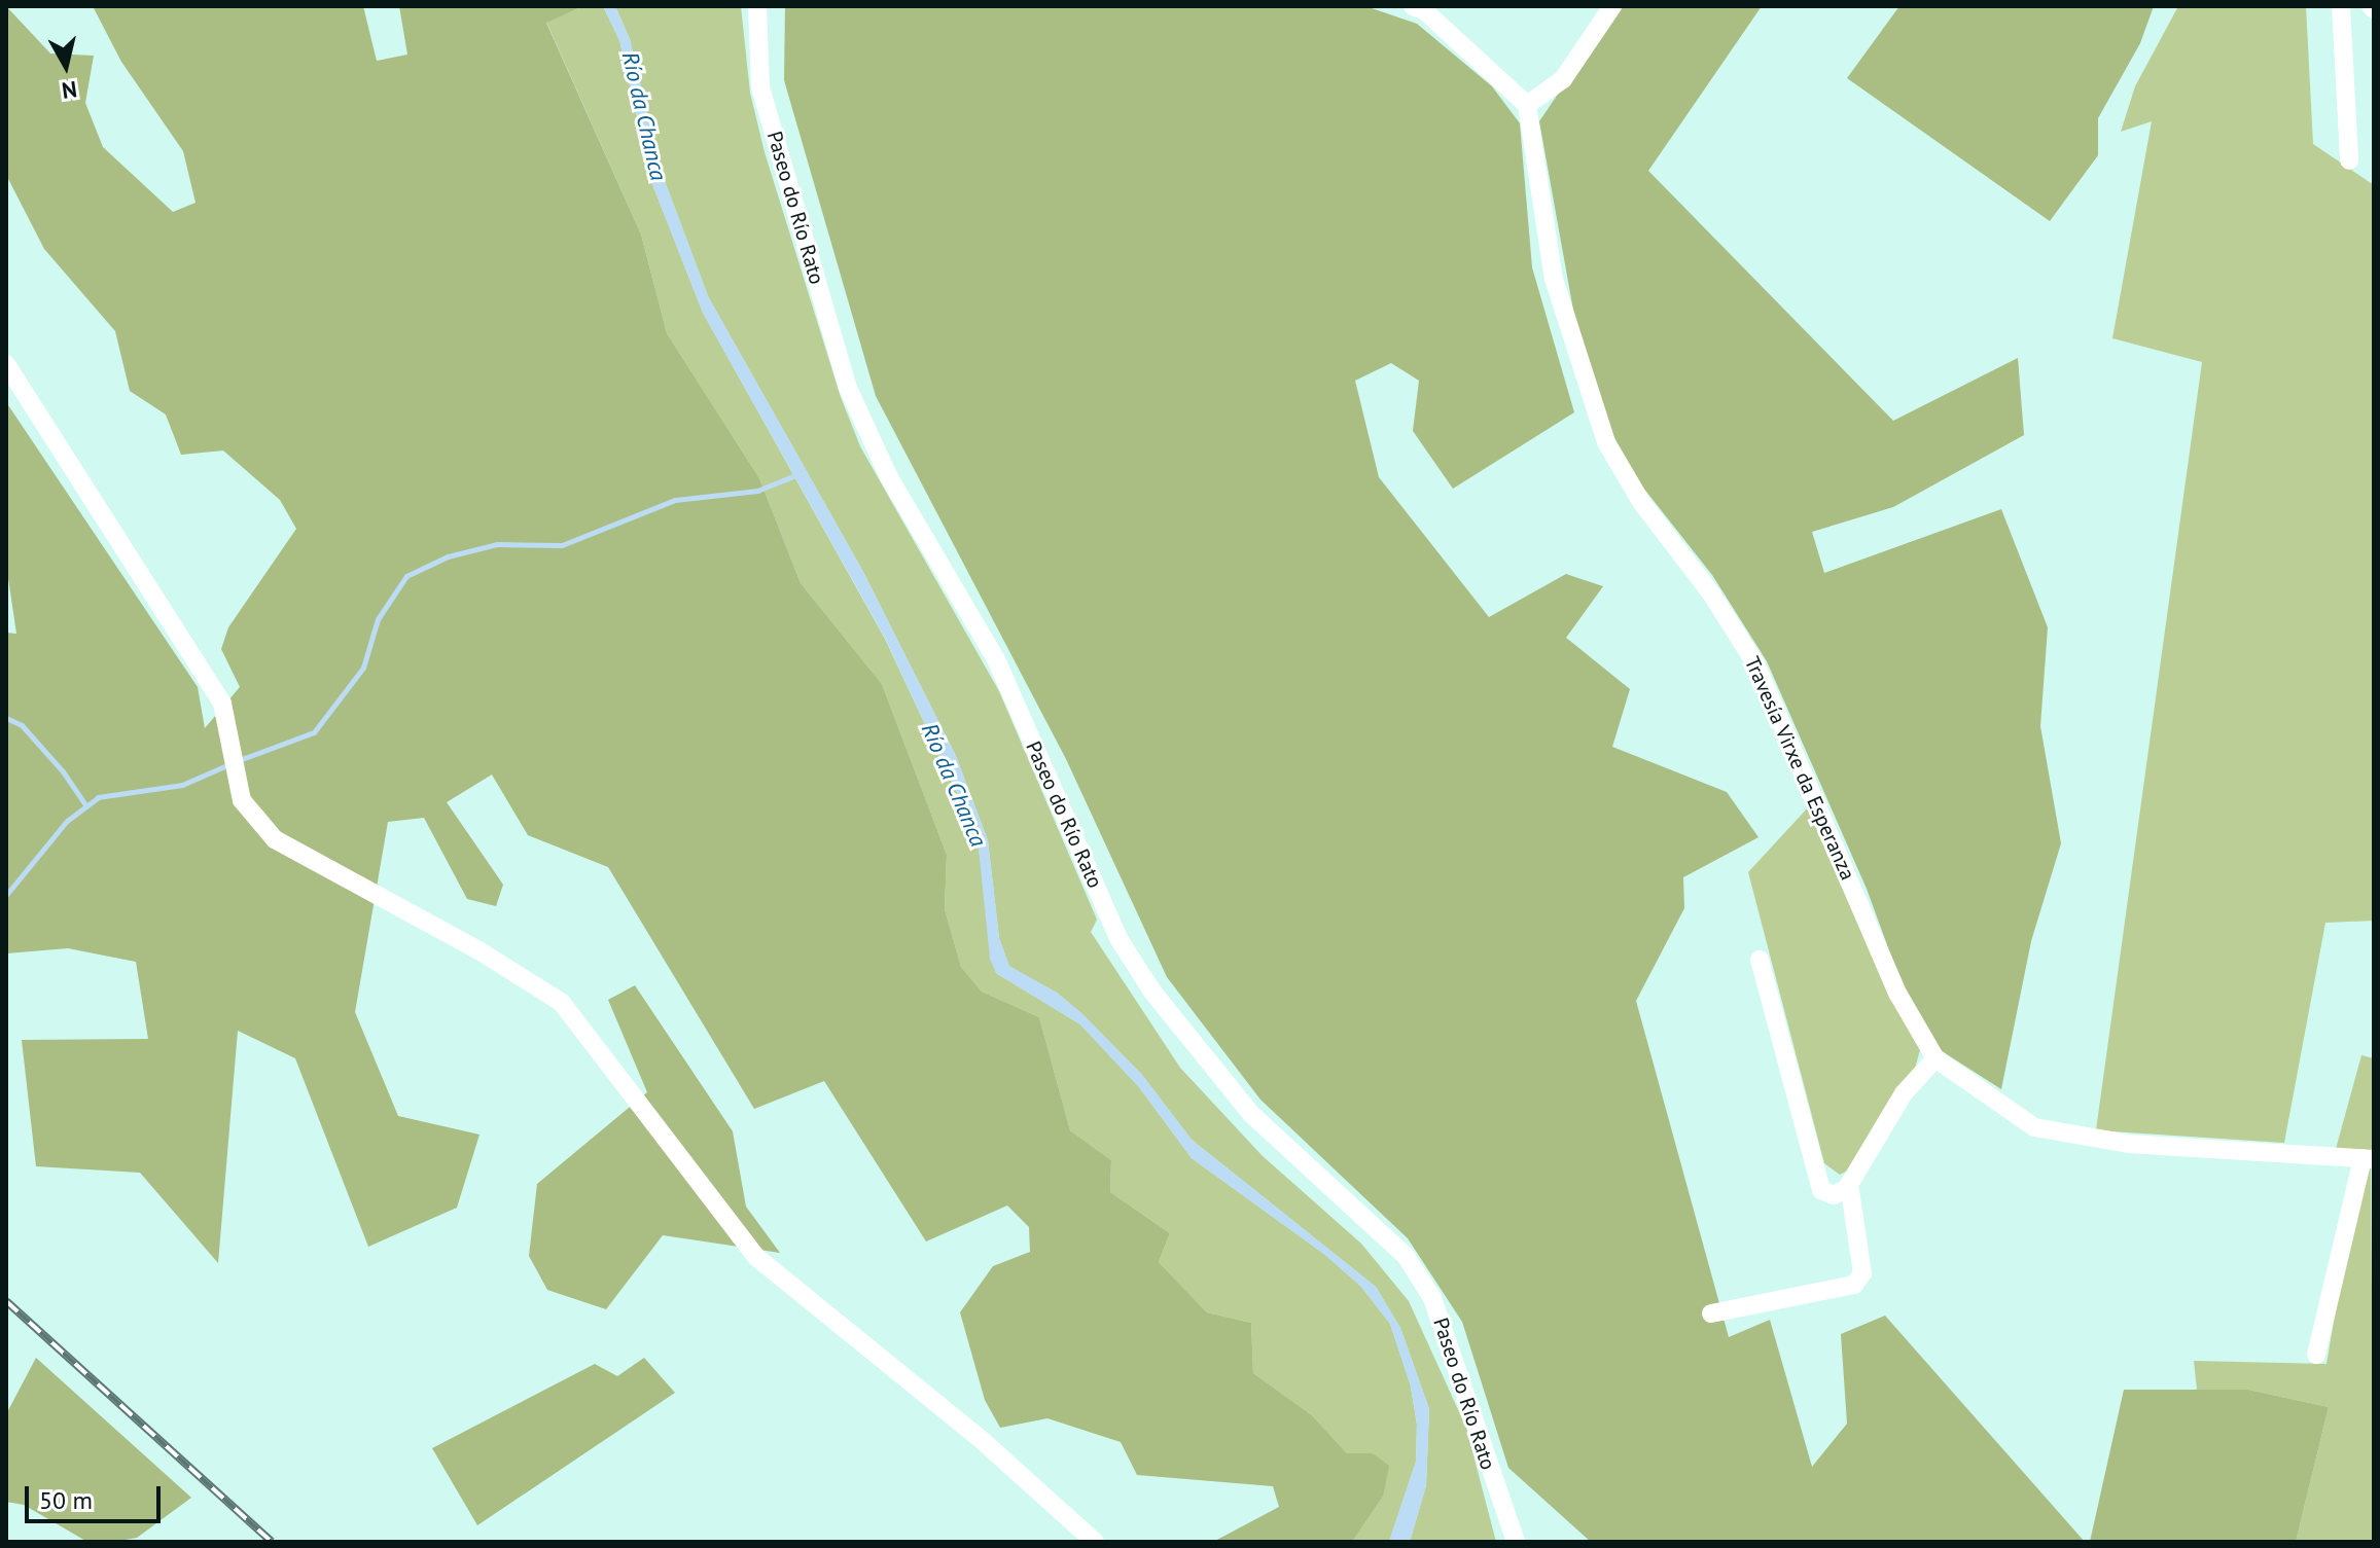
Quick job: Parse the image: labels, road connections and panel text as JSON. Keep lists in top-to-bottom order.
{
  "streets": {
    "street": ["Paseo do Río Rato", "Travesía Virxe da Esperanza"]
  },
  "water": ["Río da Chanca"],
  "scale_bar": "50 m",
  "north": "bottom"
}
